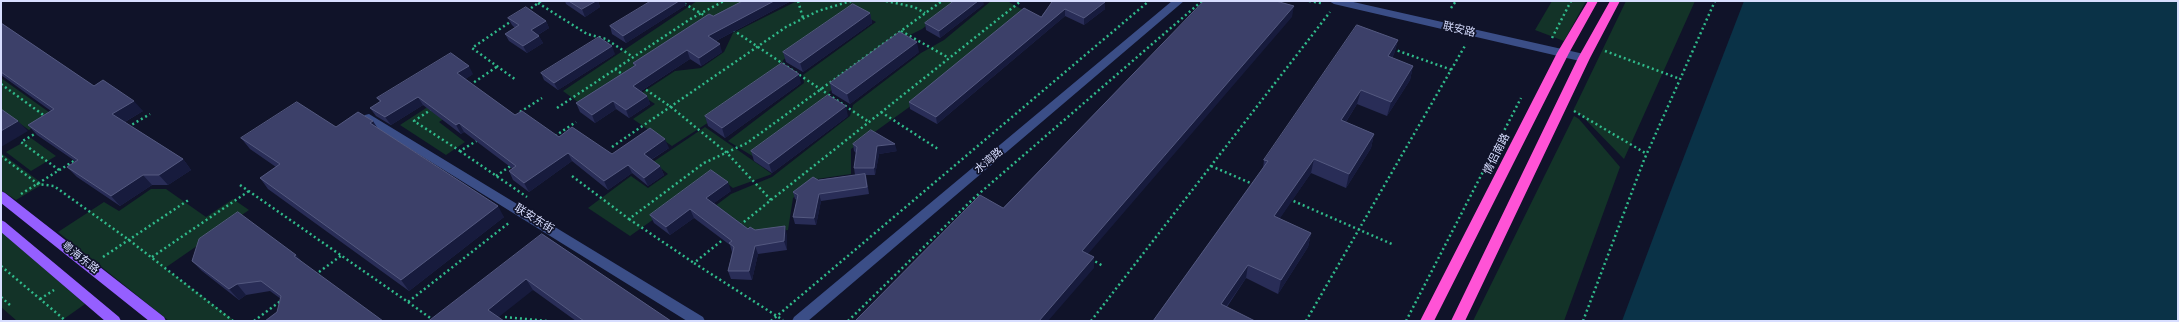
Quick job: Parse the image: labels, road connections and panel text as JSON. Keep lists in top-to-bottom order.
{
  "streets": {
    "highway": ["情侣南路"],
    "main road": ["粤海东路"],
    "street": ["联安路", "水湾路", "联安东街"]
  },
  "crossings": [
    ["联安路", "情侣南路"]
  ]
}
